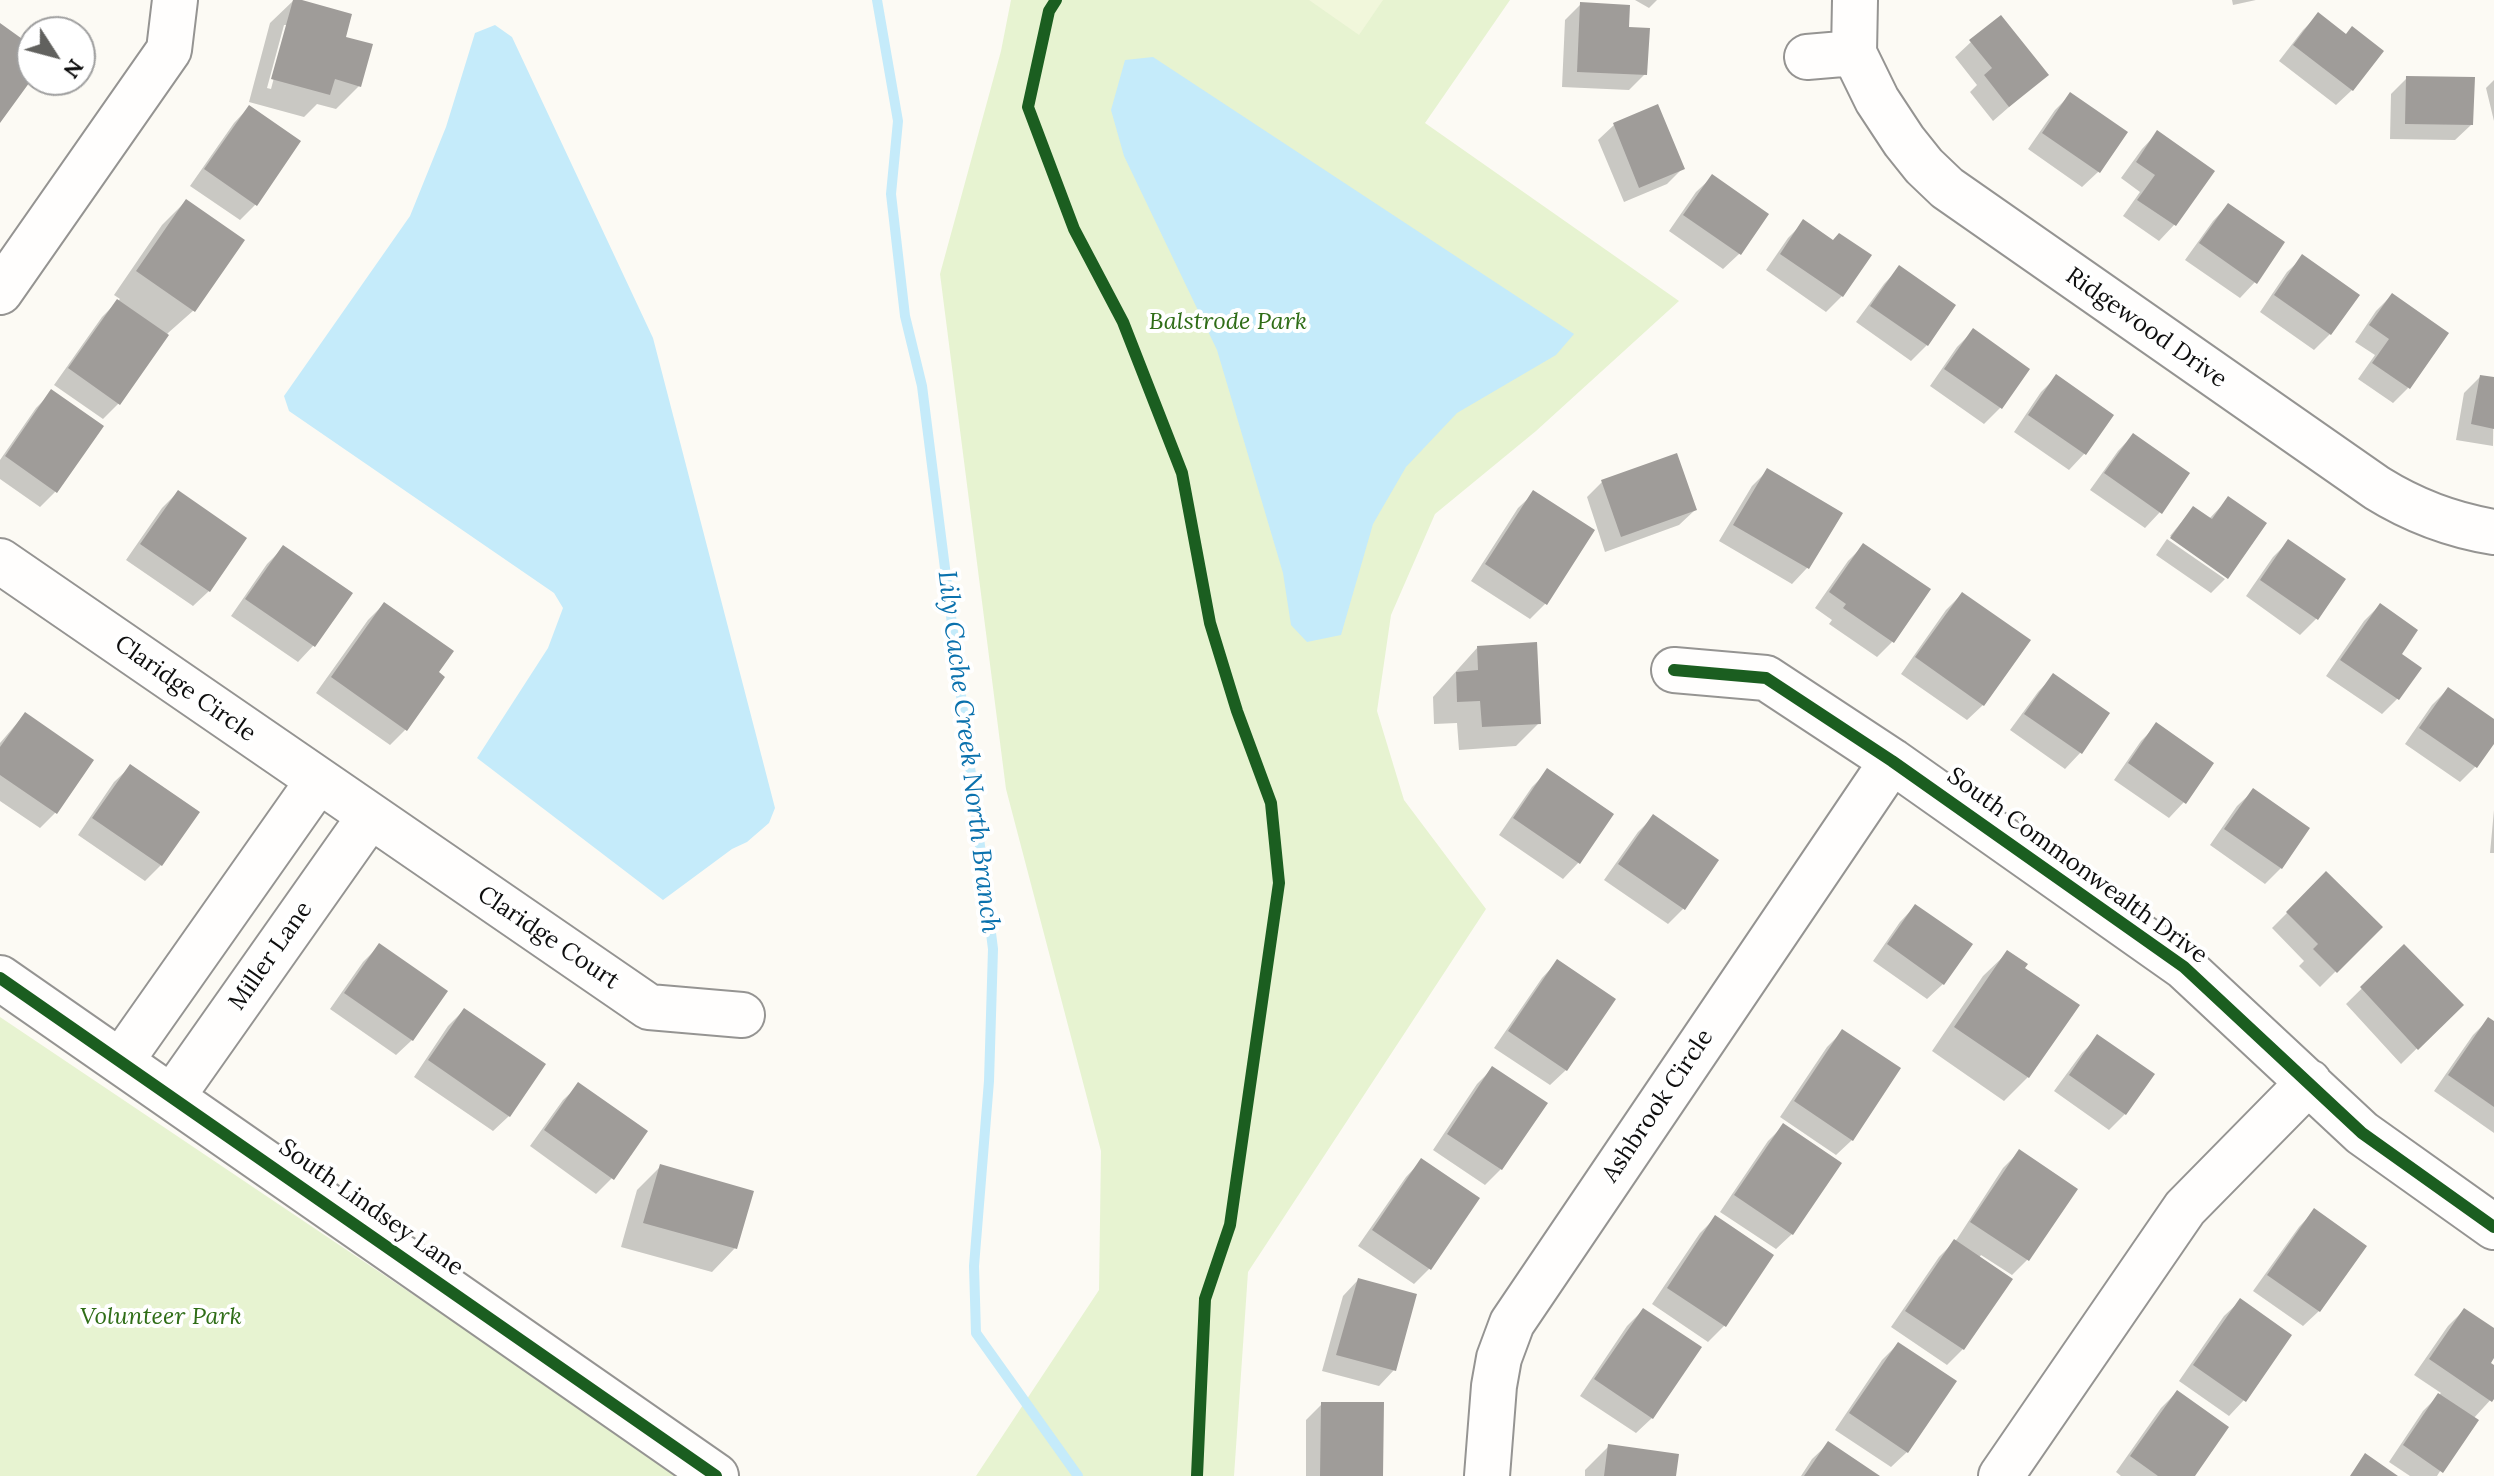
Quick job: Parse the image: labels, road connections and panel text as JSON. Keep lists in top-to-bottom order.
{
  "streets": {
    "street": [
      "Ridgewood Drive",
      "Claridge Circle",
      "South Commonwealth Drive",
      "Claridge Court",
      "Miller Lane",
      "Ashbrook Circle",
      "South Lindsey Lane"
    ]
  },
  "crossings": [
    ["Claridge Circle", "Claridge Court"],
    ["Claridge Circle", "Miller Lane"],
    ["South Commonwealth Drive", "Ashbrook Circle"],
    ["Claridge Court", "Miller Lane"],
    ["Miller Lane", "South Lindsey Lane"]
  ],
  "water": ["Lily Cache Creek North Branch"],
  "parks": ["Balstrode Park", "Volunteer Park"],
  "north": "bottom right"
}
